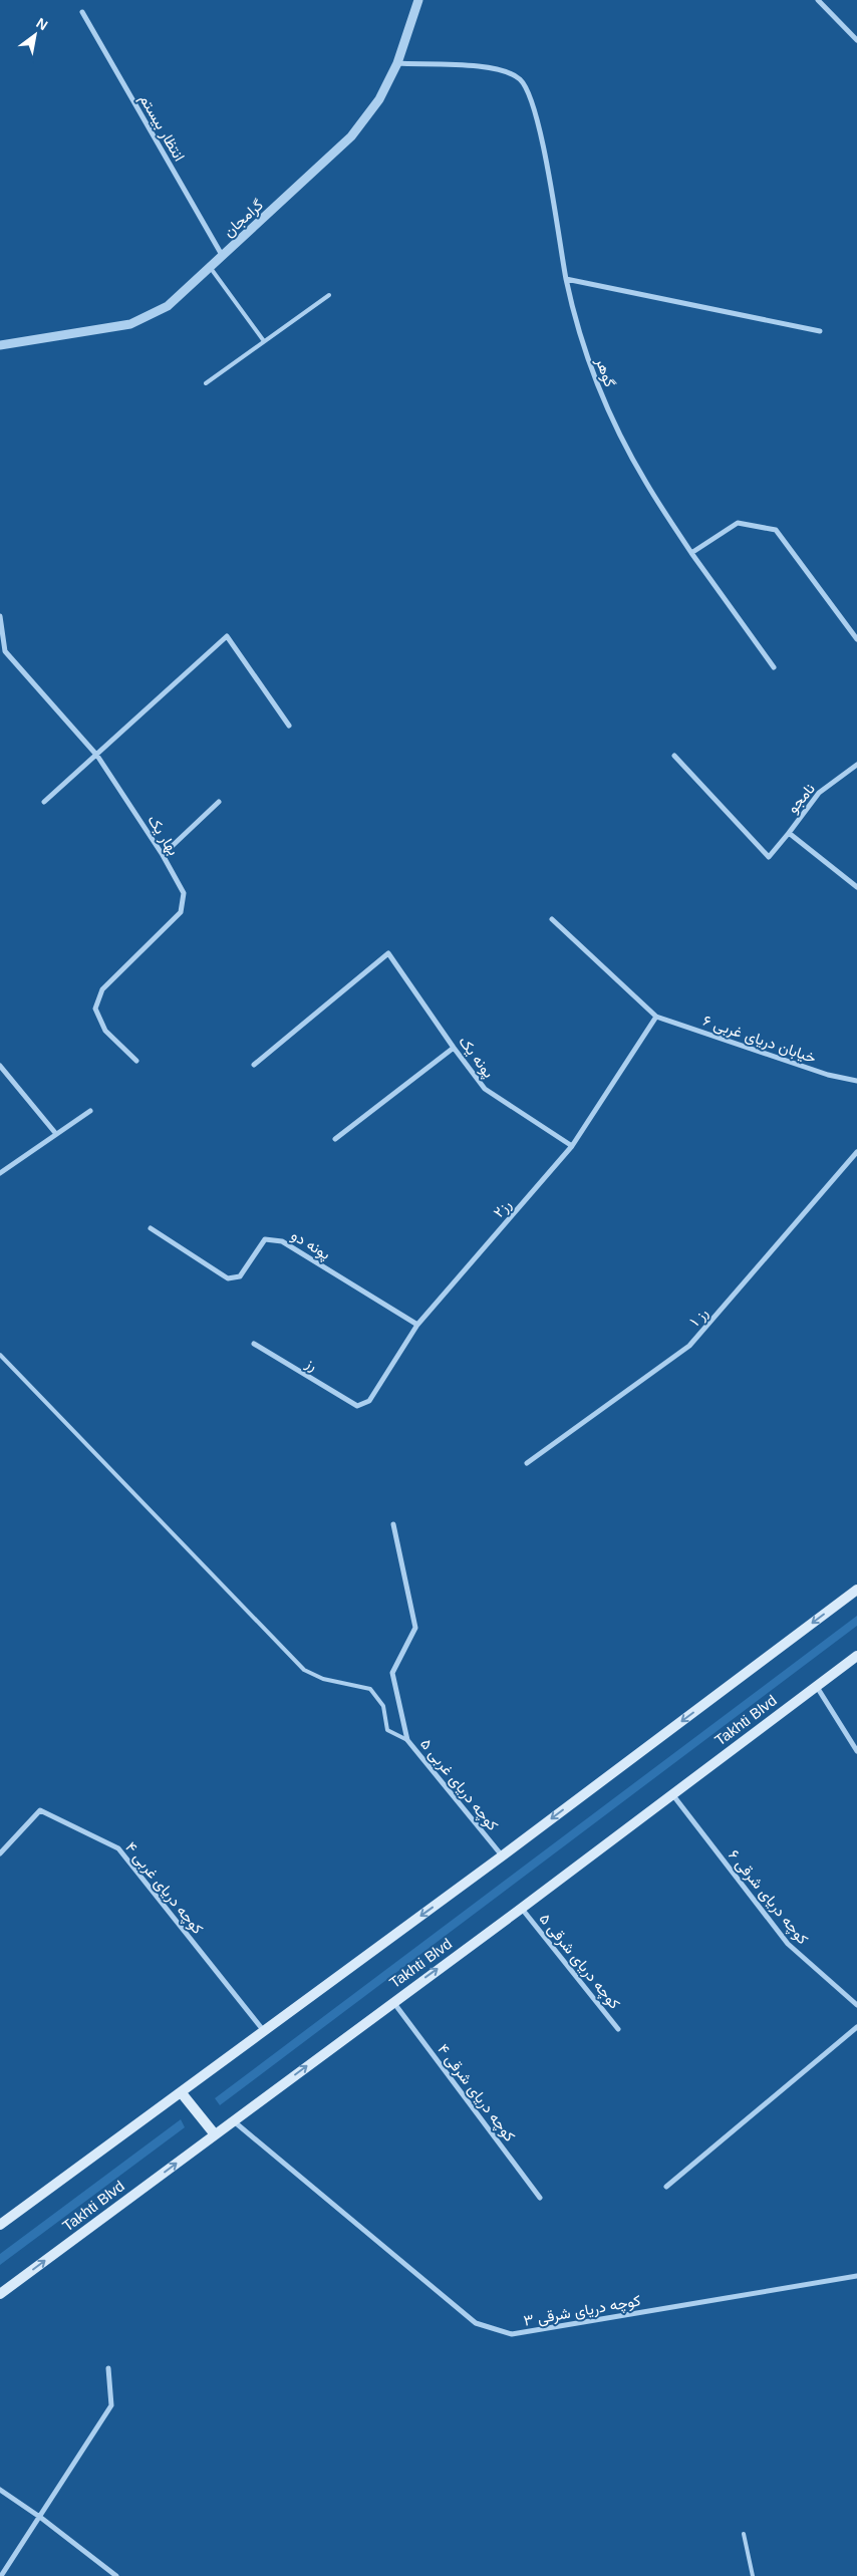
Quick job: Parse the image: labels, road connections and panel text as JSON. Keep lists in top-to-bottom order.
{
  "streets": {
    "main road": ["Takhti Blvd"],
    "street": [
      "انتظار بیستم",
      "گرامجان",
      "گوهر",
      "نامجو",
      "بهار یک",
      "خیابان دریای غربی ۶",
      "پونه یک",
      "رز۲",
      "پونه دو",
      "رز ۱",
      "رز",
      "کوچه دریای غربی ۵",
      "کوچه دریای غربی ۴",
      "کوچه دریای شرقی ۶",
      "کوچه دریای شرقی ۵",
      "کوچه دریای شرقی ۴",
      "کوچه دریای شرقی ۳"
    ]
  },
  "crossings": [
    ["انتظار بیستم", "گرامجان"],
    ["گرامجان", "گوهر"],
    ["خیابان دریای غربی ۶", "رز۲"],
    ["پونه یک", "رز۲"],
    ["رز۲", "پونه دو"],
    ["رز۲", "رز"],
    ["Takhti Blvd", "کوچه دریای شرقی ۶"],
    ["Takhti Blvd", "کوچه دریای شرقی ۵"],
    ["Takhti Blvd", "کوچه دریای شرقی ۴"],
    ["Takhti Blvd", "کوچه دریای شرقی ۳"]
  ],
  "north": "top right"
}
